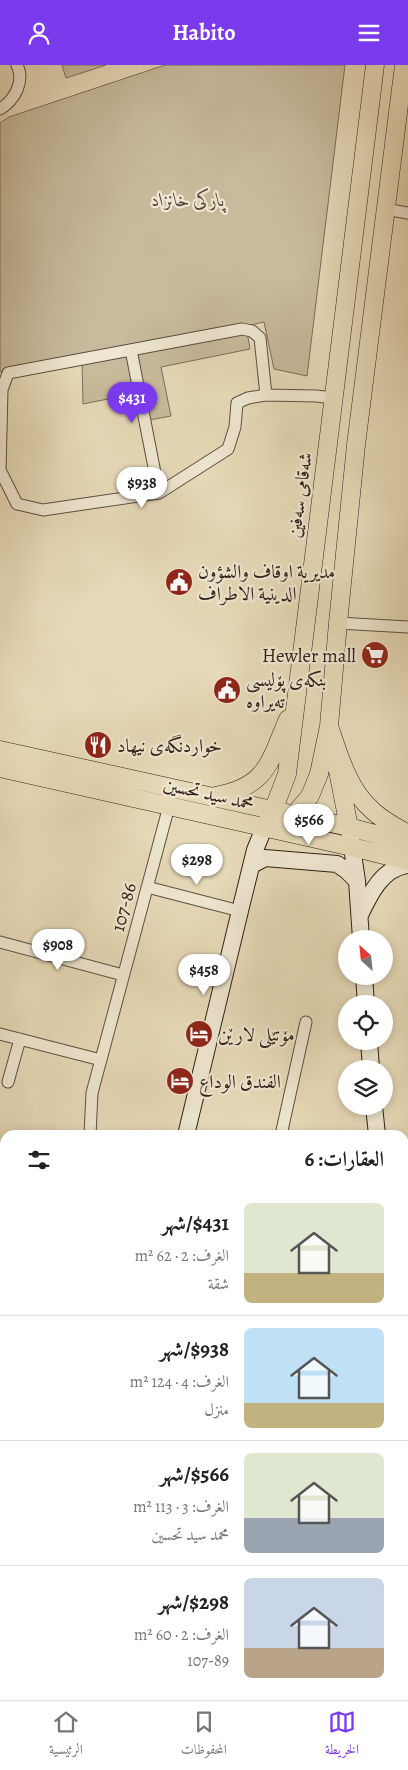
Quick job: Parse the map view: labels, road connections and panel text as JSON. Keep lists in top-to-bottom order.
{
  "streets": {
    "main road": ["شەقامی سەفین", "محمد سید تحسین"],
    "street": ["107-86"]
  },
  "crossings": [
    ["شەقامی سەفین", "محمد سید تحسین"],
    ["محمد سید تحسین", "107-86"]
  ],
  "parks": ["پارکی خانزاد"],
  "places": {
    "public building": ["مديرية اوقاف والشؤون الدينية الاطراف", "بنکەی پۆلیسی تەیراوە"],
    "supermarket": ["Hewler mall"],
    "restaurant": ["خواردنگەی نیھاد"],
    "hotel": ["مۆتێلی لارێن", "الفندق الوداع"]
  },
  "north": "top left",
  "page": {
    "header": "Habito",
    "price": [
      "$431",
      "$938",
      "$566",
      "$298",
      "$908",
      "$458"
    ],
    "heading": "العقارات: 6",
    "list": [
      {
        "name": "$431/شهر",
        "note": "الغرف: 2 · 62 m² · شقة"
      },
      {
        "name": "$938/شهر",
        "note": "الغرف: 4 · 124 m² · منزل"
      },
      {
        "name": "$566/شهر",
        "note": "الغرف: 3 · 113 m² · محمد سید تحسین"
      },
      {
        "name": "$298/شهر",
        "note": "الغرف: 2 · 60 m² · 107-89"
      }
    ],
    "tabs": ["الخريطة", "المحفوظات", "الرئيسية"]
  }
}
